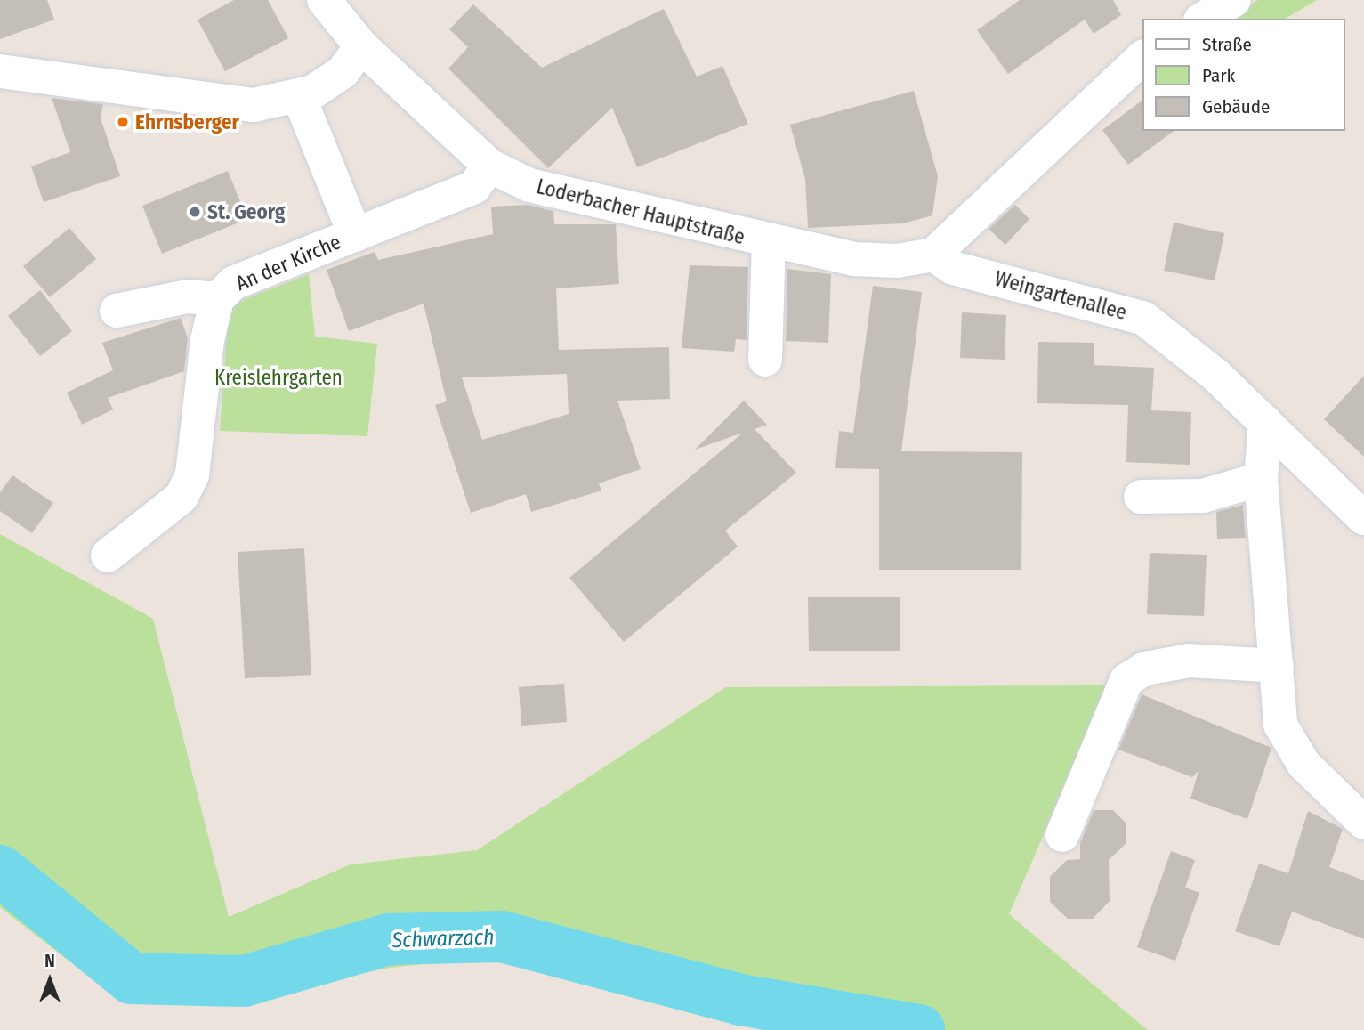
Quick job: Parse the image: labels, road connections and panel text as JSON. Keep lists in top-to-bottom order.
{
  "streets": {
    "street": ["Loderbacher Hauptstraße", "An der Kirche", "Weingartenallee"]
  },
  "crossings": [
    ["Loderbacher Hauptstraße", "An der Kirche"],
    ["Loderbacher Hauptstraße", "Weingartenallee"]
  ],
  "water": ["Schwarzach"],
  "parks": ["Kreislehrgarten"],
  "places": ["Ehrnsberger", "St. Georg"],
  "legend": ["Straße", "Park", "Gebäude"],
  "north": "top"
}
